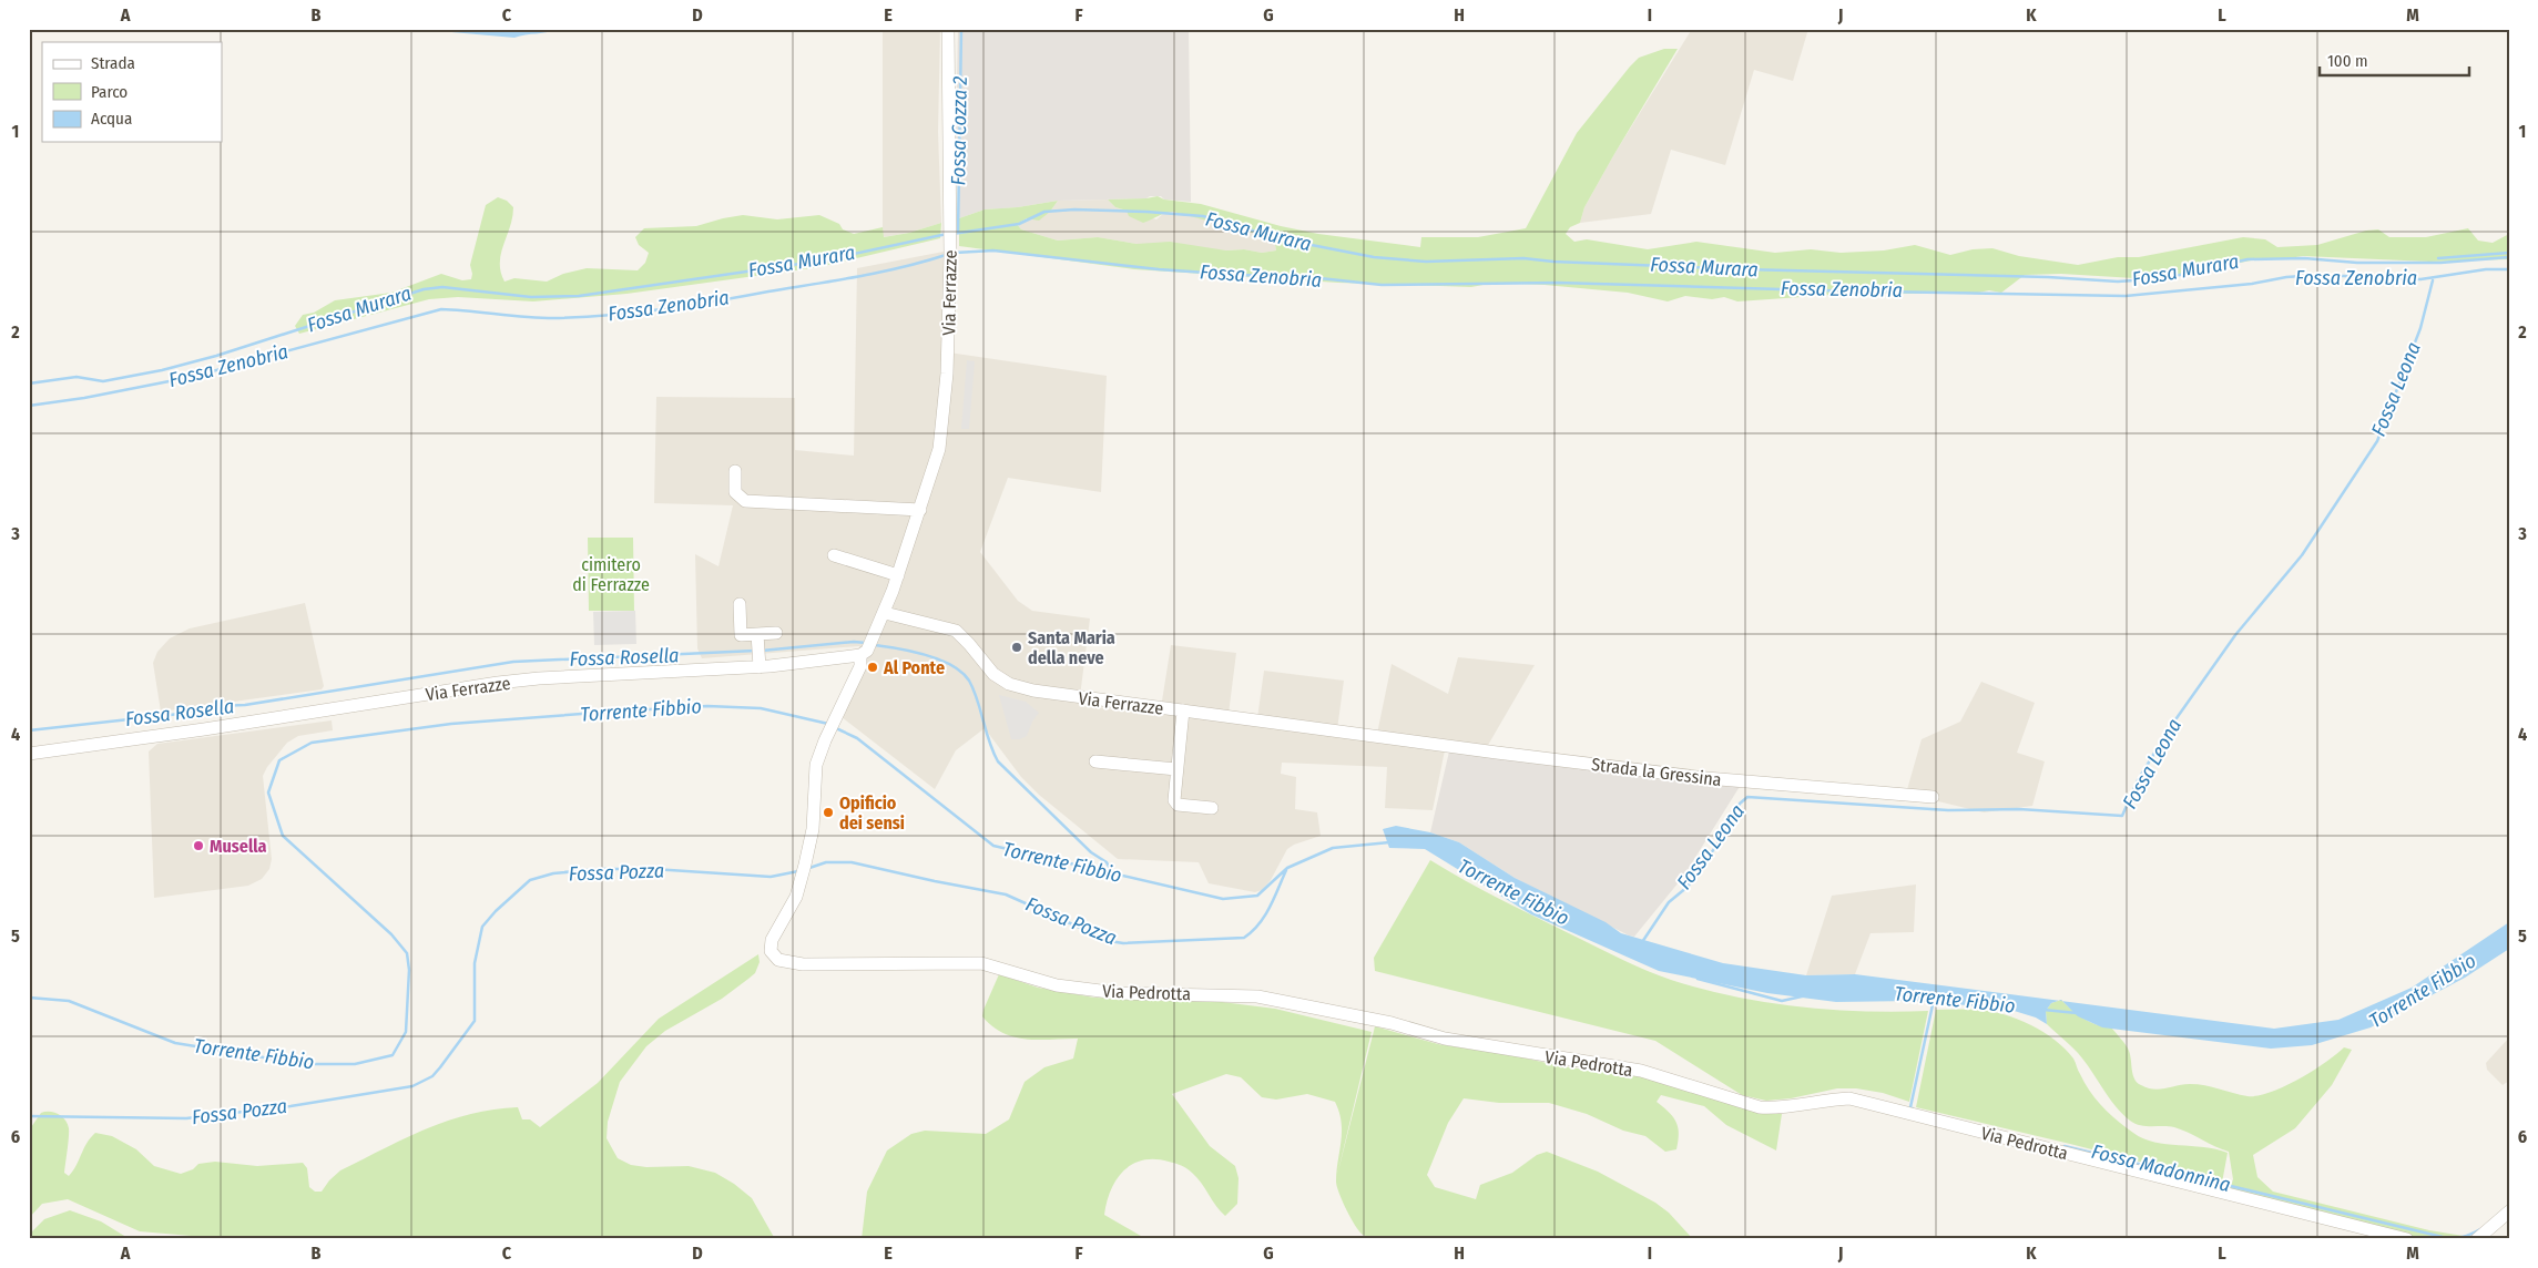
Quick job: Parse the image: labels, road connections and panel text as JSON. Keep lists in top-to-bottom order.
{
  "streets": {
    "street": ["Via Ferrazze", "Strada la Gressina", "Via Pedrotta"]
  },
  "crossings": [
    ["Via Ferrazze", "Strada la Gressina"],
    ["Via Ferrazze", "Via Pedrotta"]
  ],
  "water": [
    "Fossa Cozza 2",
    "Fossa Murara",
    "Fossa Zenobria",
    "Fossa Leona",
    "Fossa Rosella",
    "Torrente Fibbio",
    "Fossa Pozza",
    "Fossa Madonnina"
  ],
  "parks": ["cimitero di Ferrazze"],
  "places": [
    "Santa Maria della neve",
    "Al Ponte",
    "Opificio dei sensi",
    "Musella"
  ],
  "legend": ["Strada", "Parco", "Acqua"],
  "scale_bar": "100 m",
  "grid": {
    "columns": [
      "A",
      "B",
      "C",
      "D",
      "E",
      "F",
      "G",
      "H",
      "I",
      "J",
      "K",
      "L",
      "M"
    ],
    "rows": [
      "1",
      "2",
      "3",
      "4",
      "5",
      "6"
    ]
  }
}
